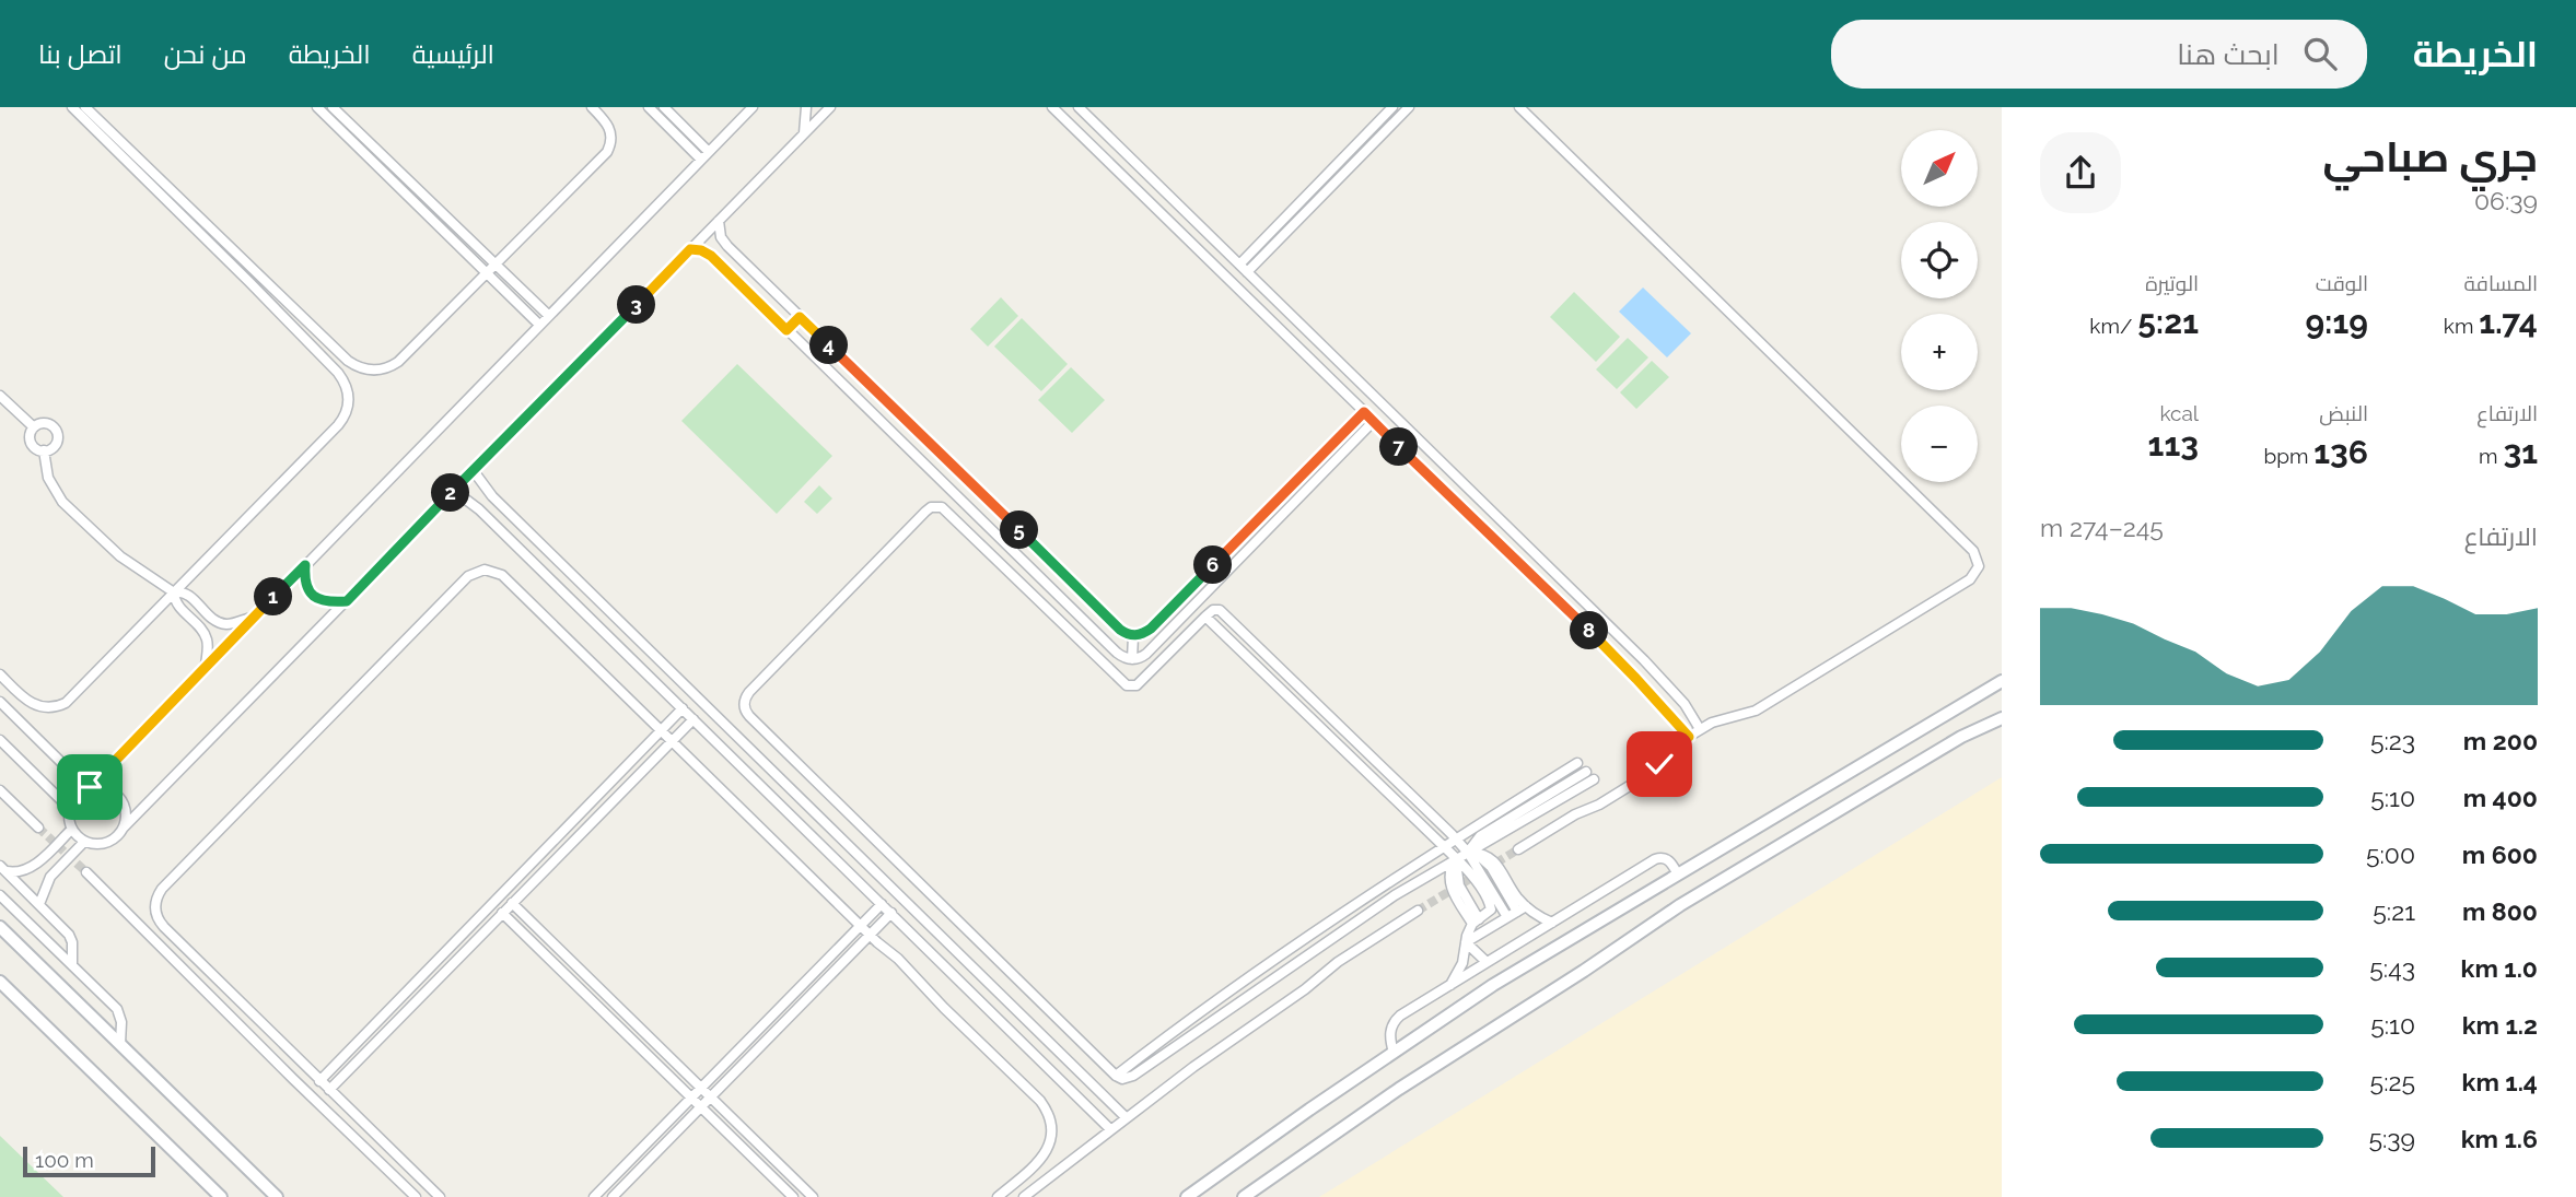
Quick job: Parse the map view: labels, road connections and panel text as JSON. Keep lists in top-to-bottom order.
{
  "scale_bar": "100 m",
  "north": "top right",
  "page": {
    "header": "الخريطة",
    "search": "ابحث هنا",
    "nav": [
      "الرئيسية",
      "الخريطة",
      "من نحن",
      "اتصل بنا"
    ],
    "heading": ["جري صباحي", "06:39"],
    "map_buttons": ["+", "−"],
    "stats": [
      ["المسافة", "1.74 km"],
      ["الوقت", "9:19"],
      ["الوتيرة", "5:21 /km"],
      ["الارتفاع", "31 m"],
      ["النبض", "136 bpm"],
      ["kcal", "113"]
    ],
    "pins": [
      "3",
      "4",
      "7",
      "2",
      "5",
      "6",
      "1",
      "8"
    ],
    "chart": ["الارتفاع", "245–274 m"],
    "list": [
      {
        "name": "200 m",
        "note": "5:23"
      },
      {
        "name": "400 m",
        "note": "5:10"
      },
      {
        "name": "600 m",
        "note": "5:00"
      },
      {
        "name": "800 m",
        "note": "5:21"
      },
      {
        "name": "1.0 km",
        "note": "5:43"
      },
      {
        "name": "1.2 km",
        "note": "5:10"
      },
      {
        "name": "1.4 km",
        "note": "5:25"
      },
      {
        "name": "1.6 km",
        "note": "5:39"
      }
    ],
    "scale": "100 m"
  }
}
